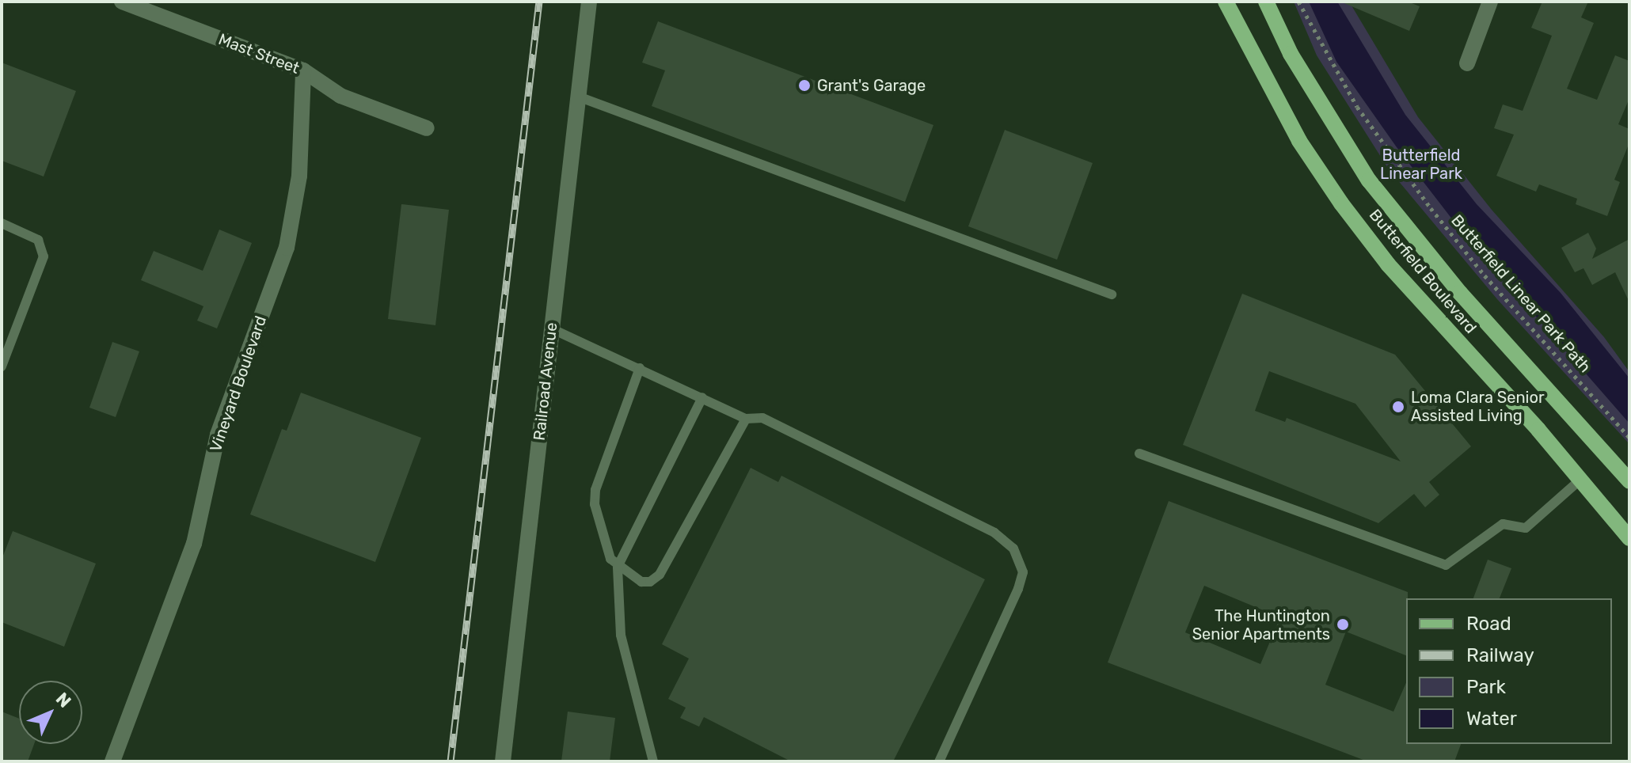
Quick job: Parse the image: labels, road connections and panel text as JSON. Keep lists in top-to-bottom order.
{
  "streets": {
    "main road": ["Butterfield Boulevard"],
    "street": ["Mast Street", "Railroad Avenue", "Vineyard Boulevard"],
    "path": ["Butterfield Linear Park Path"]
  },
  "crossings": [
    ["Mast Street", "Vineyard Boulevard"]
  ],
  "parks": ["Butterfield Linear Park"],
  "places": ["Grant's Garage", "Loma Clara Senior Assisted Living", "The Huntington Senior Apartments"],
  "legend": [
    "Road",
    "Railway",
    "Park",
    "Water"
  ],
  "north": "top right"
}
